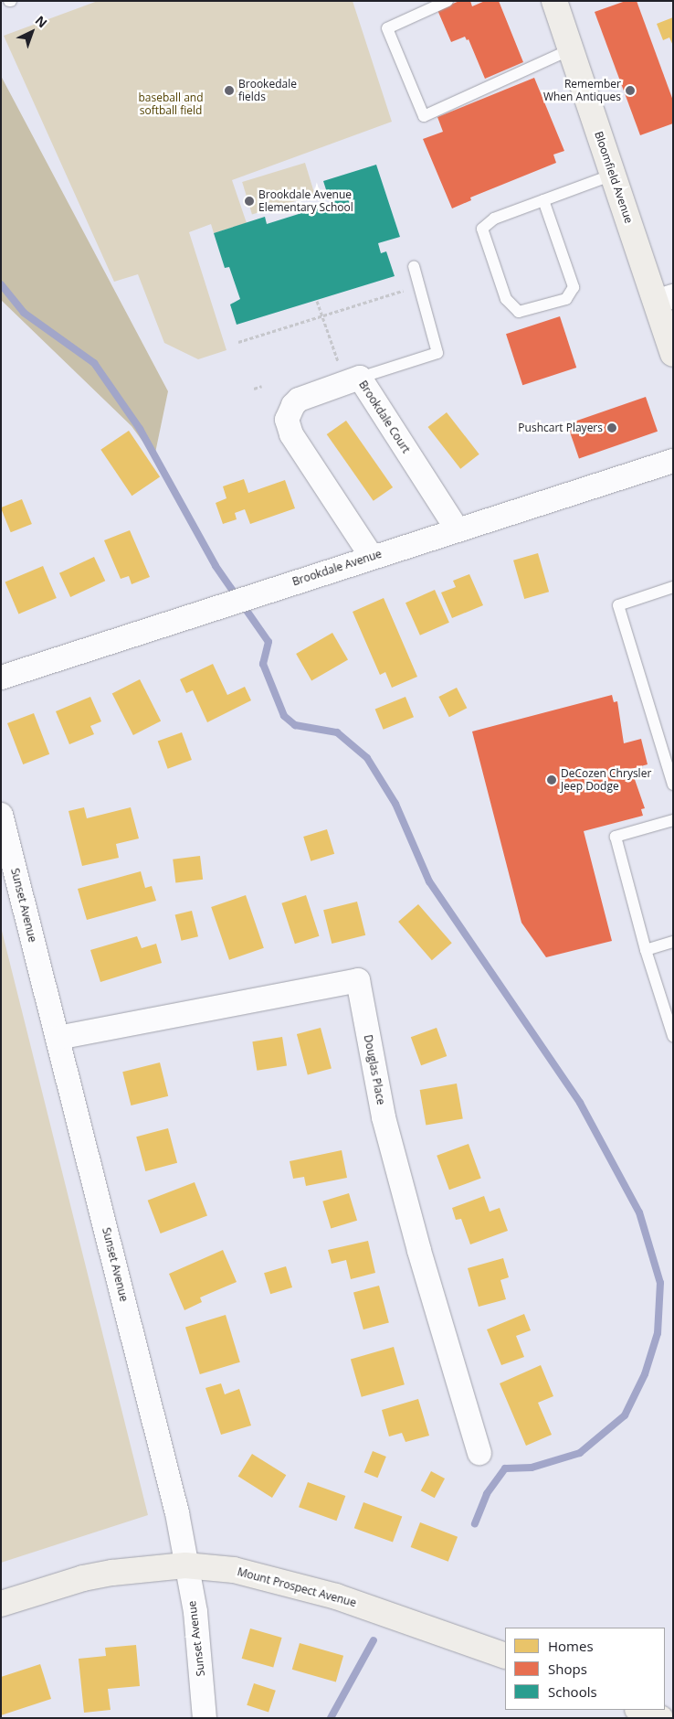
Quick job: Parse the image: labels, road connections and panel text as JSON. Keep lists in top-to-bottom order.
{
  "streets": {
    "main road": ["Bloomfield Avenue", "Mount Prospect Avenue"],
    "street": [
      "Brookdale Court",
      "Brookdale Avenue",
      "Sunset Avenue",
      "Douglas Place"
    ]
  },
  "crossings": [
    ["Brookdale Court", "Brookdale Avenue"],
    ["Sunset Avenue", "Douglas Place"],
    ["Sunset Avenue", "Mount Prospect Avenue"]
  ],
  "parks": ["baseball and softball field"],
  "places": [
    "Brookedale fields",
    "Remember When Antiques",
    "Brookdale Avenue Elementary School",
    "Pushcart Players",
    "DeCozen Chrysler Jeep Dodge"
  ],
  "legend": ["Homes", "Shops", "Schools"],
  "north": "top right"
}
